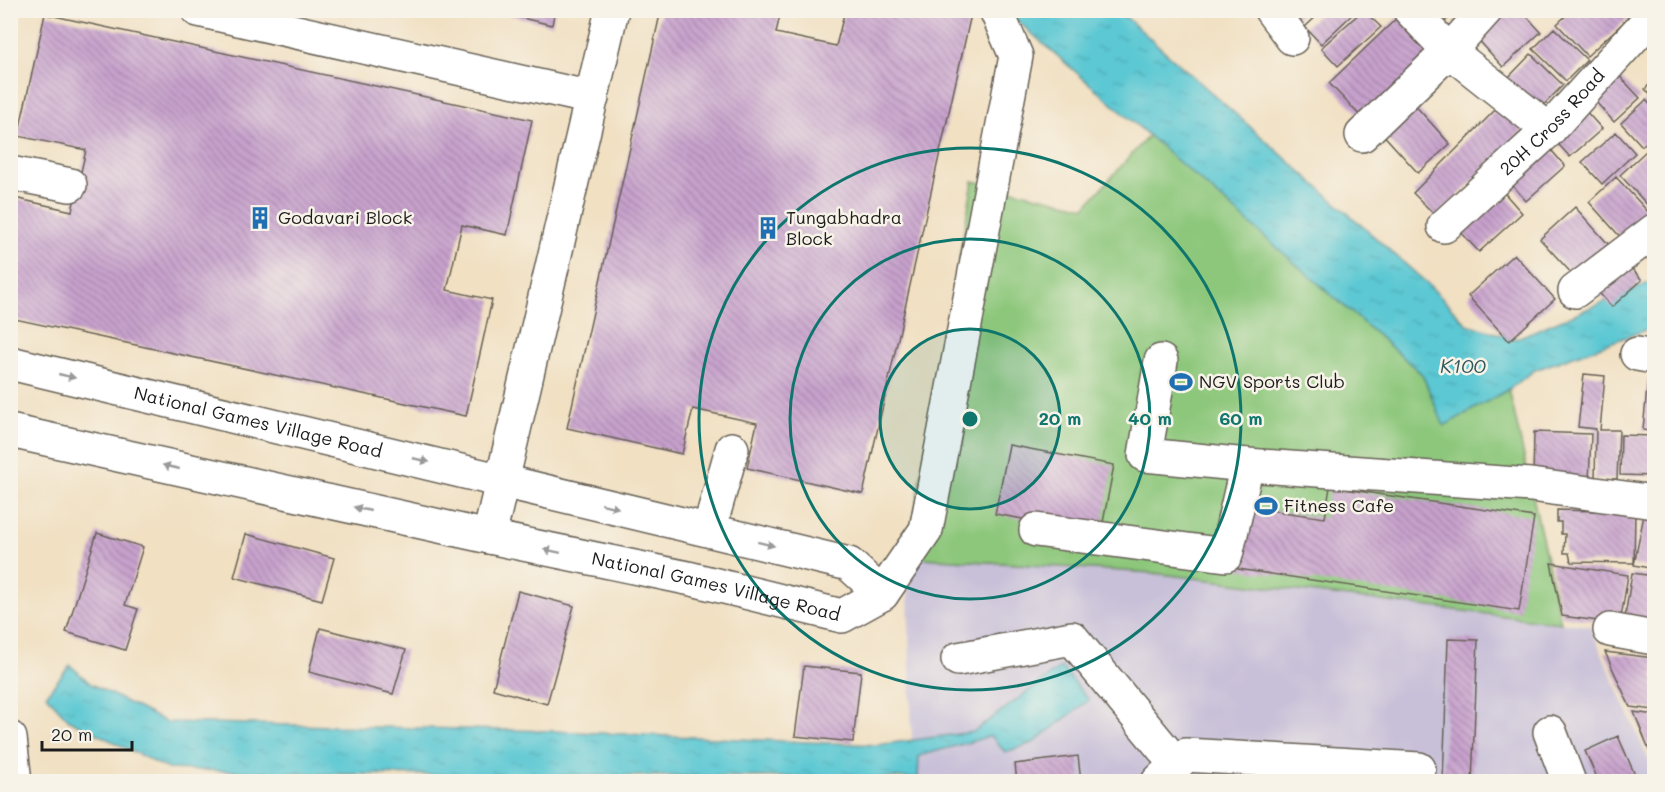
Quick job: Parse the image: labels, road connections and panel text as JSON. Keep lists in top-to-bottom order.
{
  "streets": {
    "street": ["20H Cross Road", "National Games Village Road"]
  },
  "water": ["K100"],
  "places": {
    "building": ["Godavari Block", "Tungabhadra Block"],
    "sports": ["NGV Sports Club", "Fitness Cafe"]
  },
  "scale_bar": "20 m",
  "rings": ["20 m", "40 m", "60 m"]
}
